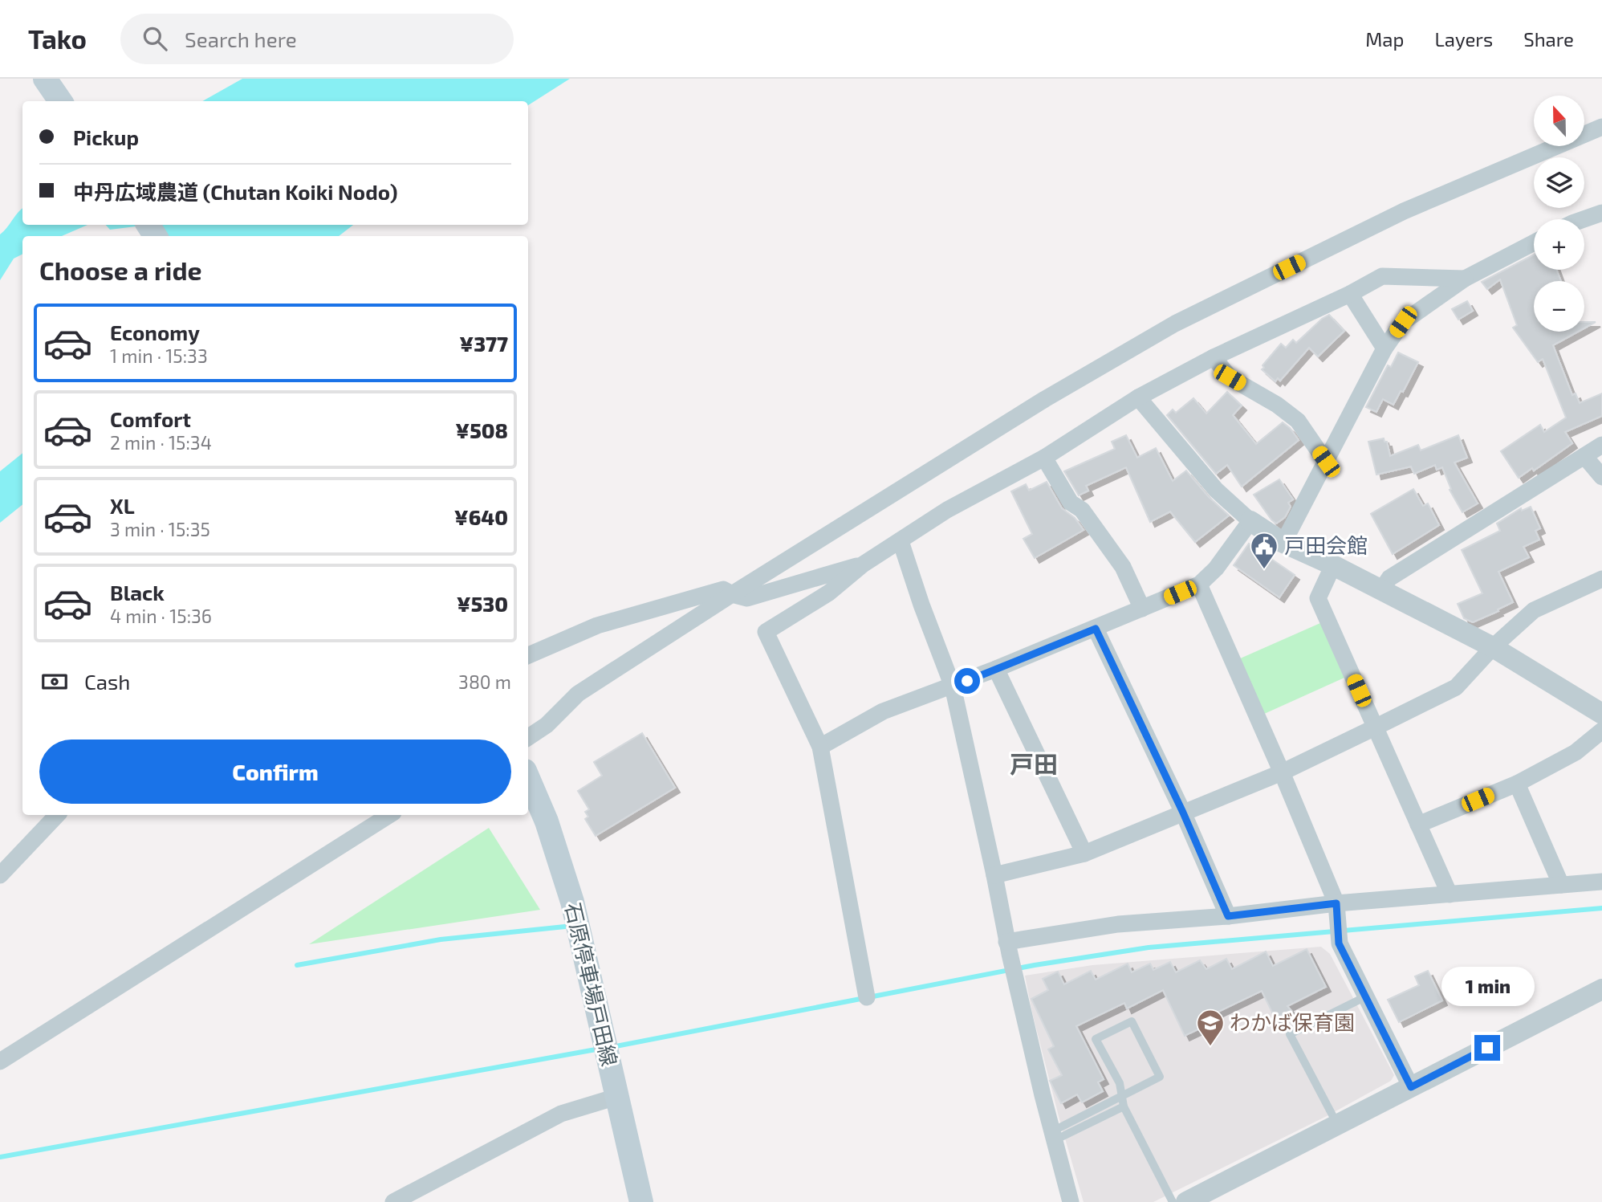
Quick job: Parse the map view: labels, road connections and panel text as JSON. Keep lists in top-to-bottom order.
{
  "streets": {
    "main road": ["石原停車場戸田線"]
  },
  "districts": ["戸田"],
  "places": {
    "public building": ["戸田会館"],
    "school or university": ["わかば保育園"]
  },
  "north": "top",
  "page": {
    "header": "Tako",
    "search": "Search here",
    "nav": ["Map", "Layers", "Share"],
    "map_buttons": ["+", "−"],
    "banner": ["Pickup", "中丹広域農道 (Chutan Koiki Nodo)"],
    "heading": "Choose a ride",
    "list": [
      {
        "name": "Economy",
        "note": "1 min · 15:33",
        "value": "¥377"
      },
      {
        "name": "Comfort",
        "note": "2 min · 15:34",
        "value": "¥508"
      },
      {
        "name": "XL",
        "note": "3 min · 15:35",
        "value": "¥640"
      },
      {
        "name": "Black",
        "note": "4 min · 15:36",
        "value": "¥530"
      }
    ],
    "pay": ["Cash", "380 m"],
    "buttons": "Confirm",
    "bubble": "1 min"
  }
}
